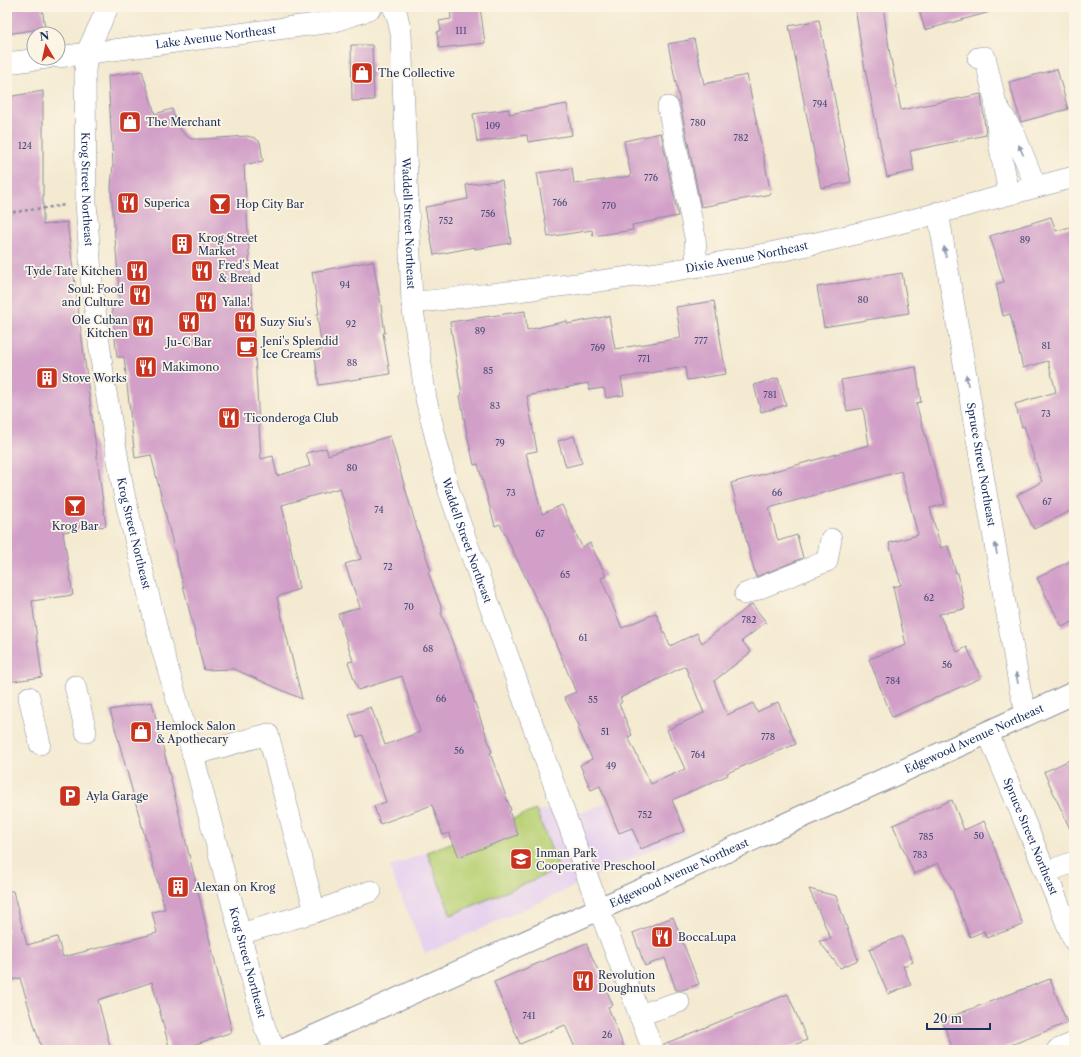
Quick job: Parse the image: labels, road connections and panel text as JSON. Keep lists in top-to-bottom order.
{
  "streets": {
    "main road": ["Edgewood Avenue Northeast"],
    "street": [
      "Lake Avenue Northeast",
      "Krog Street Northeast",
      "Waddell Street Northeast",
      "Dixie Avenue Northeast",
      "Spruce Street Northeast"
    ]
  },
  "crossings": [
    ["Lake Avenue Northeast", "Krog Street Northeast"],
    ["Waddell Street Northeast", "Dixie Avenue Northeast"],
    ["Waddell Street Northeast", "Edgewood Avenue Northeast"],
    ["Dixie Avenue Northeast", "Spruce Street Northeast"],
    ["Spruce Street Northeast", "Edgewood Avenue Northeast"]
  ],
  "one_way": ["Spruce Street Northeast"],
  "places": {
    "shop": ["The Collective", "The Merchant", "Hemlock Salon & Apothecary"],
    "restaurant": [
      "Superica",
      "Tyde Tate Kitchen",
      "Fred's Meat & Bread",
      "Soul: Food and Culture",
      "Yalla!",
      "Ju-C Bar",
      "Suzy Siu's",
      "Ole Cuban Kitchen",
      "Makimono",
      "Ticonderoga Club",
      "BoccaLupa",
      "Revolution Doughnuts"
    ],
    "bar": ["Hop City Bar", "Krog Bar"],
    "building": ["Krog Street Market", "Stove Works", "Alexan on Krog"],
    "cafe": ["Jeni's Splendid Ice Creams"],
    "parking": ["Ayla Garage"],
    "school or university": ["Inman Park Cooperative Preschool"]
  },
  "house_numbers": [
    "111",
    "794",
    "780",
    "109",
    "782",
    "124",
    "776",
    "766",
    "770",
    "756",
    "752",
    "89",
    "94",
    "80",
    "92",
    "89",
    "777",
    "81",
    "769",
    "771",
    "88",
    "85",
    "781",
    "83",
    "73",
    "79",
    "80",
    "73",
    "66",
    "67",
    "74",
    "67",
    "72",
    "65",
    "62",
    "70",
    "782",
    "61",
    "68",
    "56",
    "784",
    "66",
    "55",
    "51",
    "778",
    "56",
    "764",
    "49",
    "752",
    "50",
    "785",
    "783",
    "741",
    "26"
  ],
  "scale_bar": "20 m",
  "north": "top"
}
